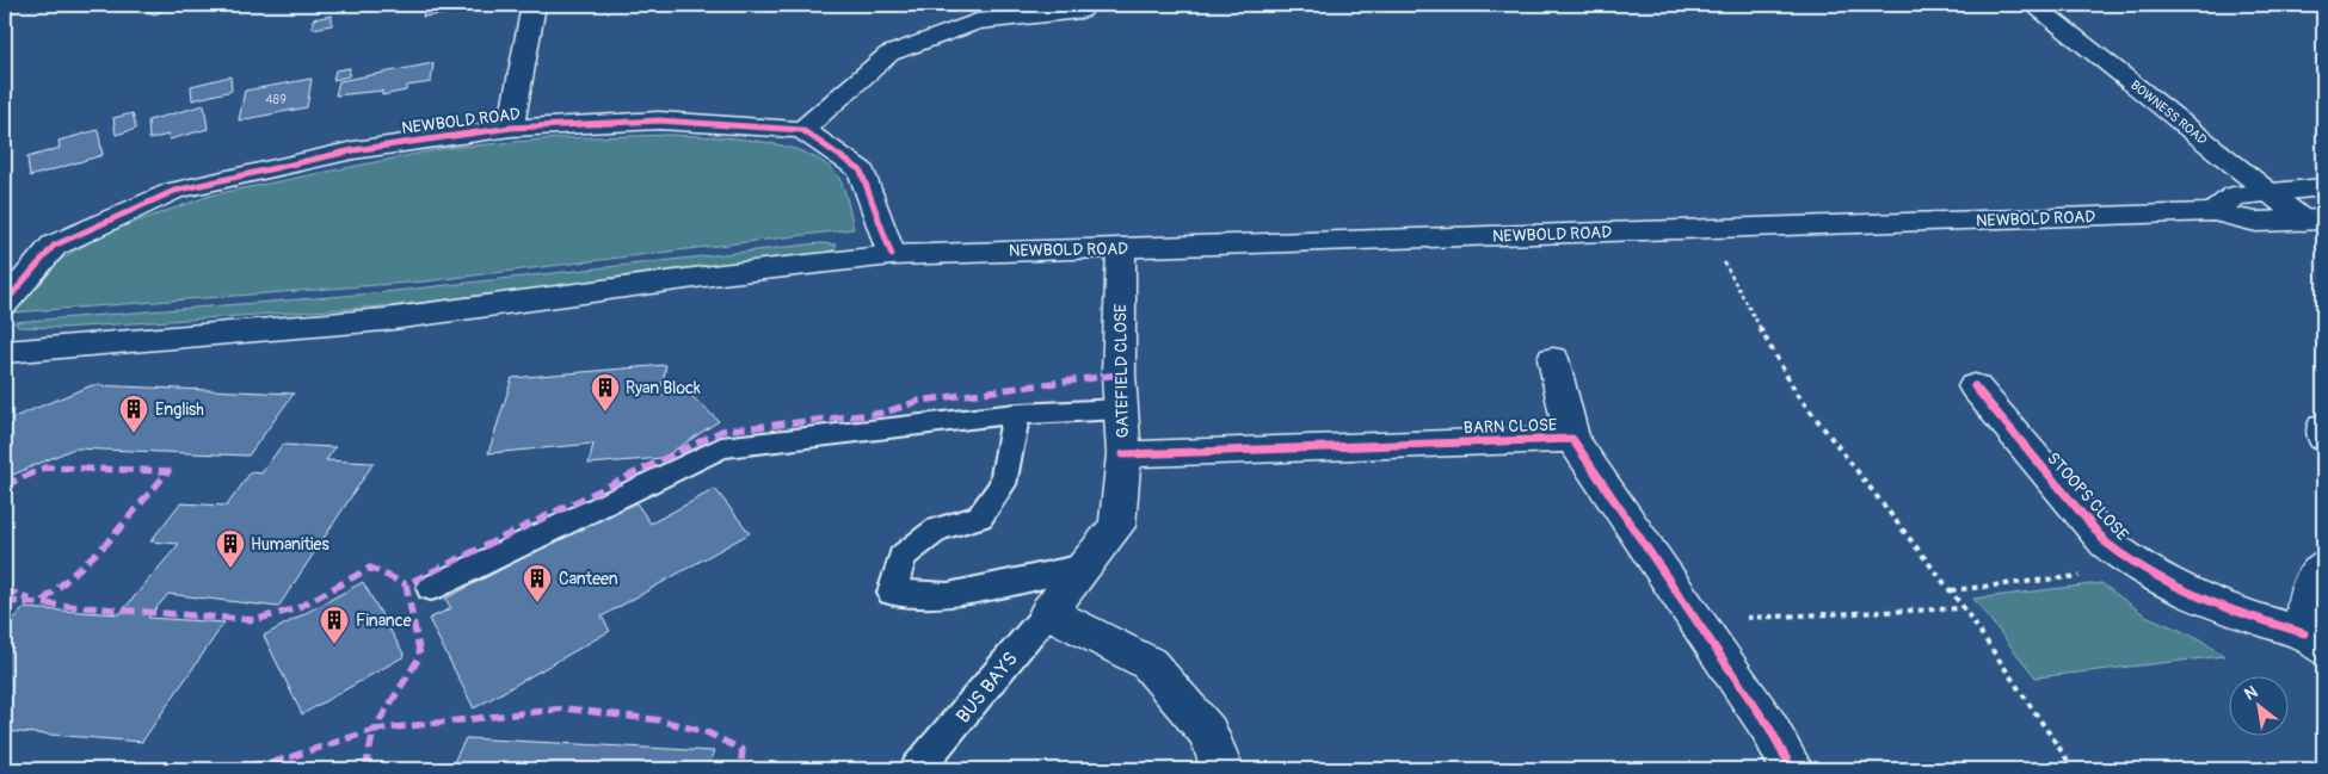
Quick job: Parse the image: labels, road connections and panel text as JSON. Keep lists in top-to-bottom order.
{
  "streets": {
    "street": [
      "BOWNESS ROAD",
      "NEWBOLD ROAD",
      "GATEFIELD CLOSE",
      "BARN CLOSE",
      "STOOPS CLOSE"
    ],
    "lane": ["BUS BAYS"]
  },
  "crossings": [
    ["BOWNESS ROAD", "NEWBOLD ROAD"],
    ["NEWBOLD ROAD", "GATEFIELD CLOSE"],
    ["GATEFIELD CLOSE", "BARN CLOSE"],
    ["GATEFIELD CLOSE", "BUS BAYS"]
  ],
  "places": {
    "building": [
      "Ryan Block",
      "English",
      "Humanities",
      "Canteen",
      "Finance"
    ]
  },
  "house_numbers": ["489"],
  "north": "top left"
}
